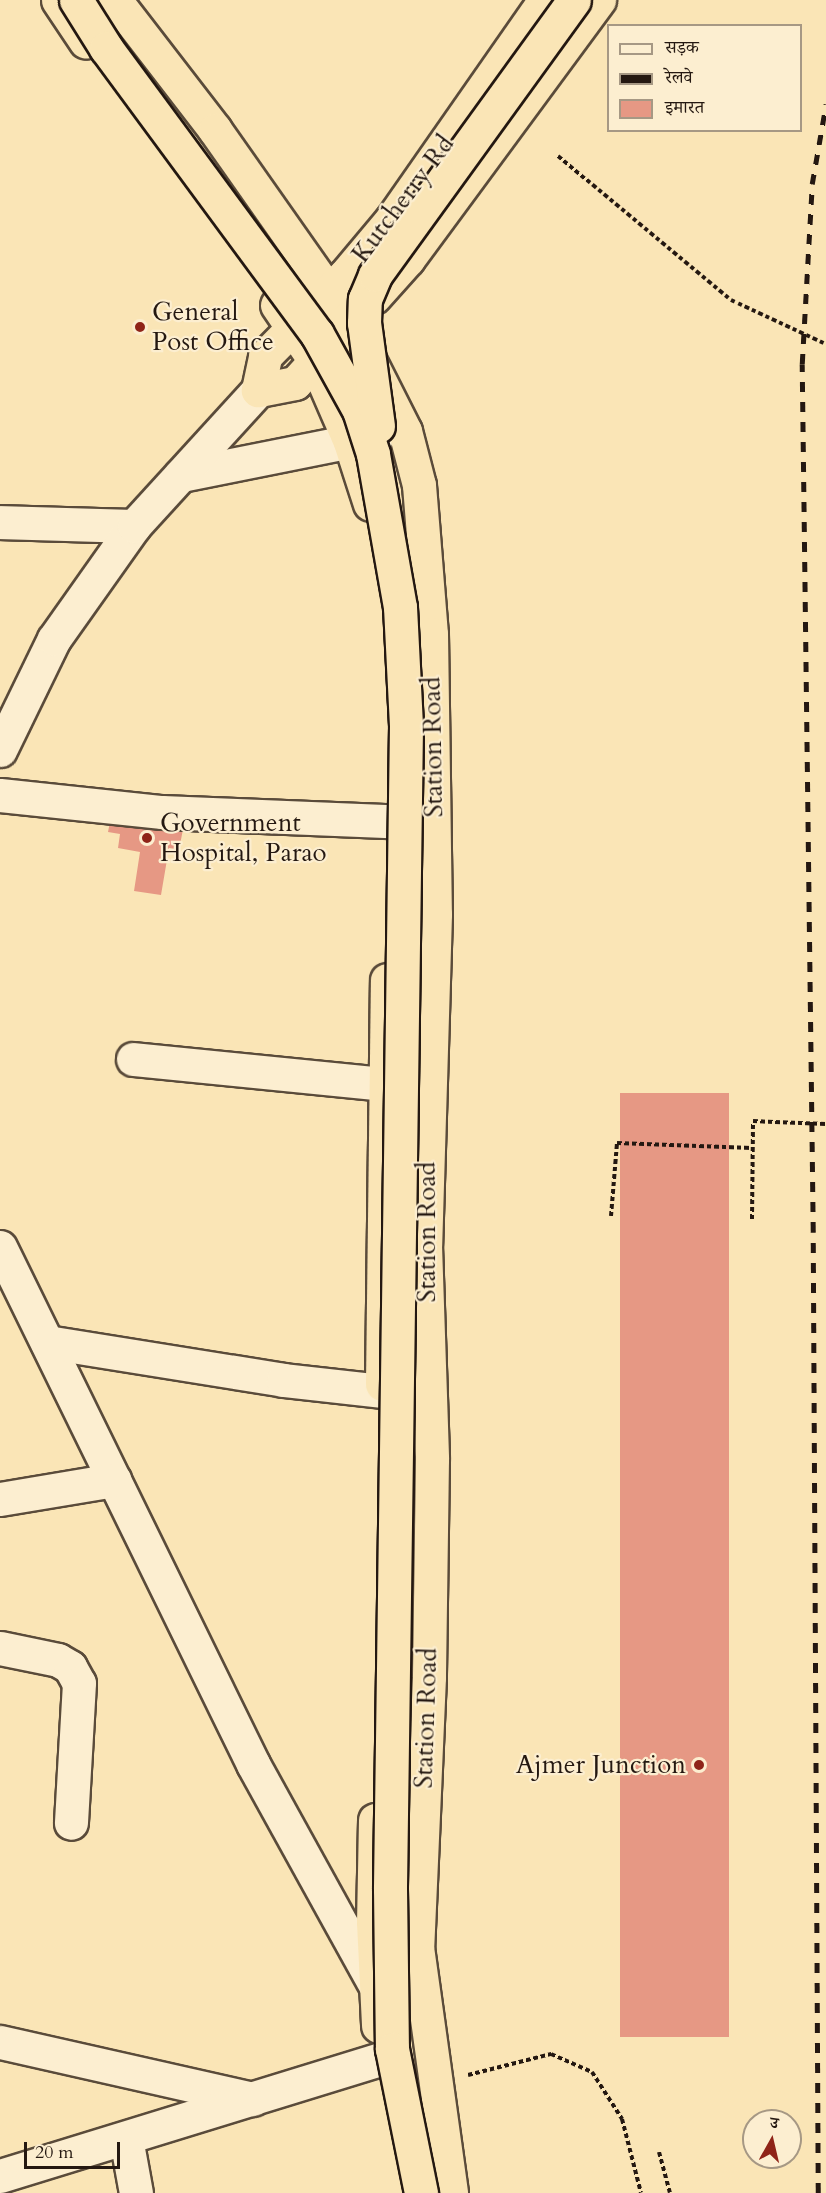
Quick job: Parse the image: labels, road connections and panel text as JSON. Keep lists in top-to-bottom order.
{
  "streets": {
    "highway": ["Kutcherry Rd", "Station Road"]
  },
  "crossings": [
    ["Kutcherry Rd", "Station Road"]
  ],
  "places": ["General Post Office", "Government Hospital, Parao", "Ajmer Junction"],
  "legend": ["सड़क", "रेलवे", "इमारत"],
  "scale_bar": "20 m",
  "north": "top"
}
